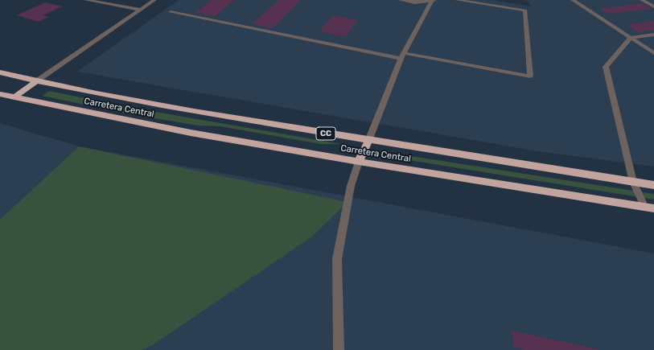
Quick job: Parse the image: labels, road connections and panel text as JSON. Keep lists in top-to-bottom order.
{
  "streets": {
    "highway": ["Carretera Central", "CC"]
  }
}
